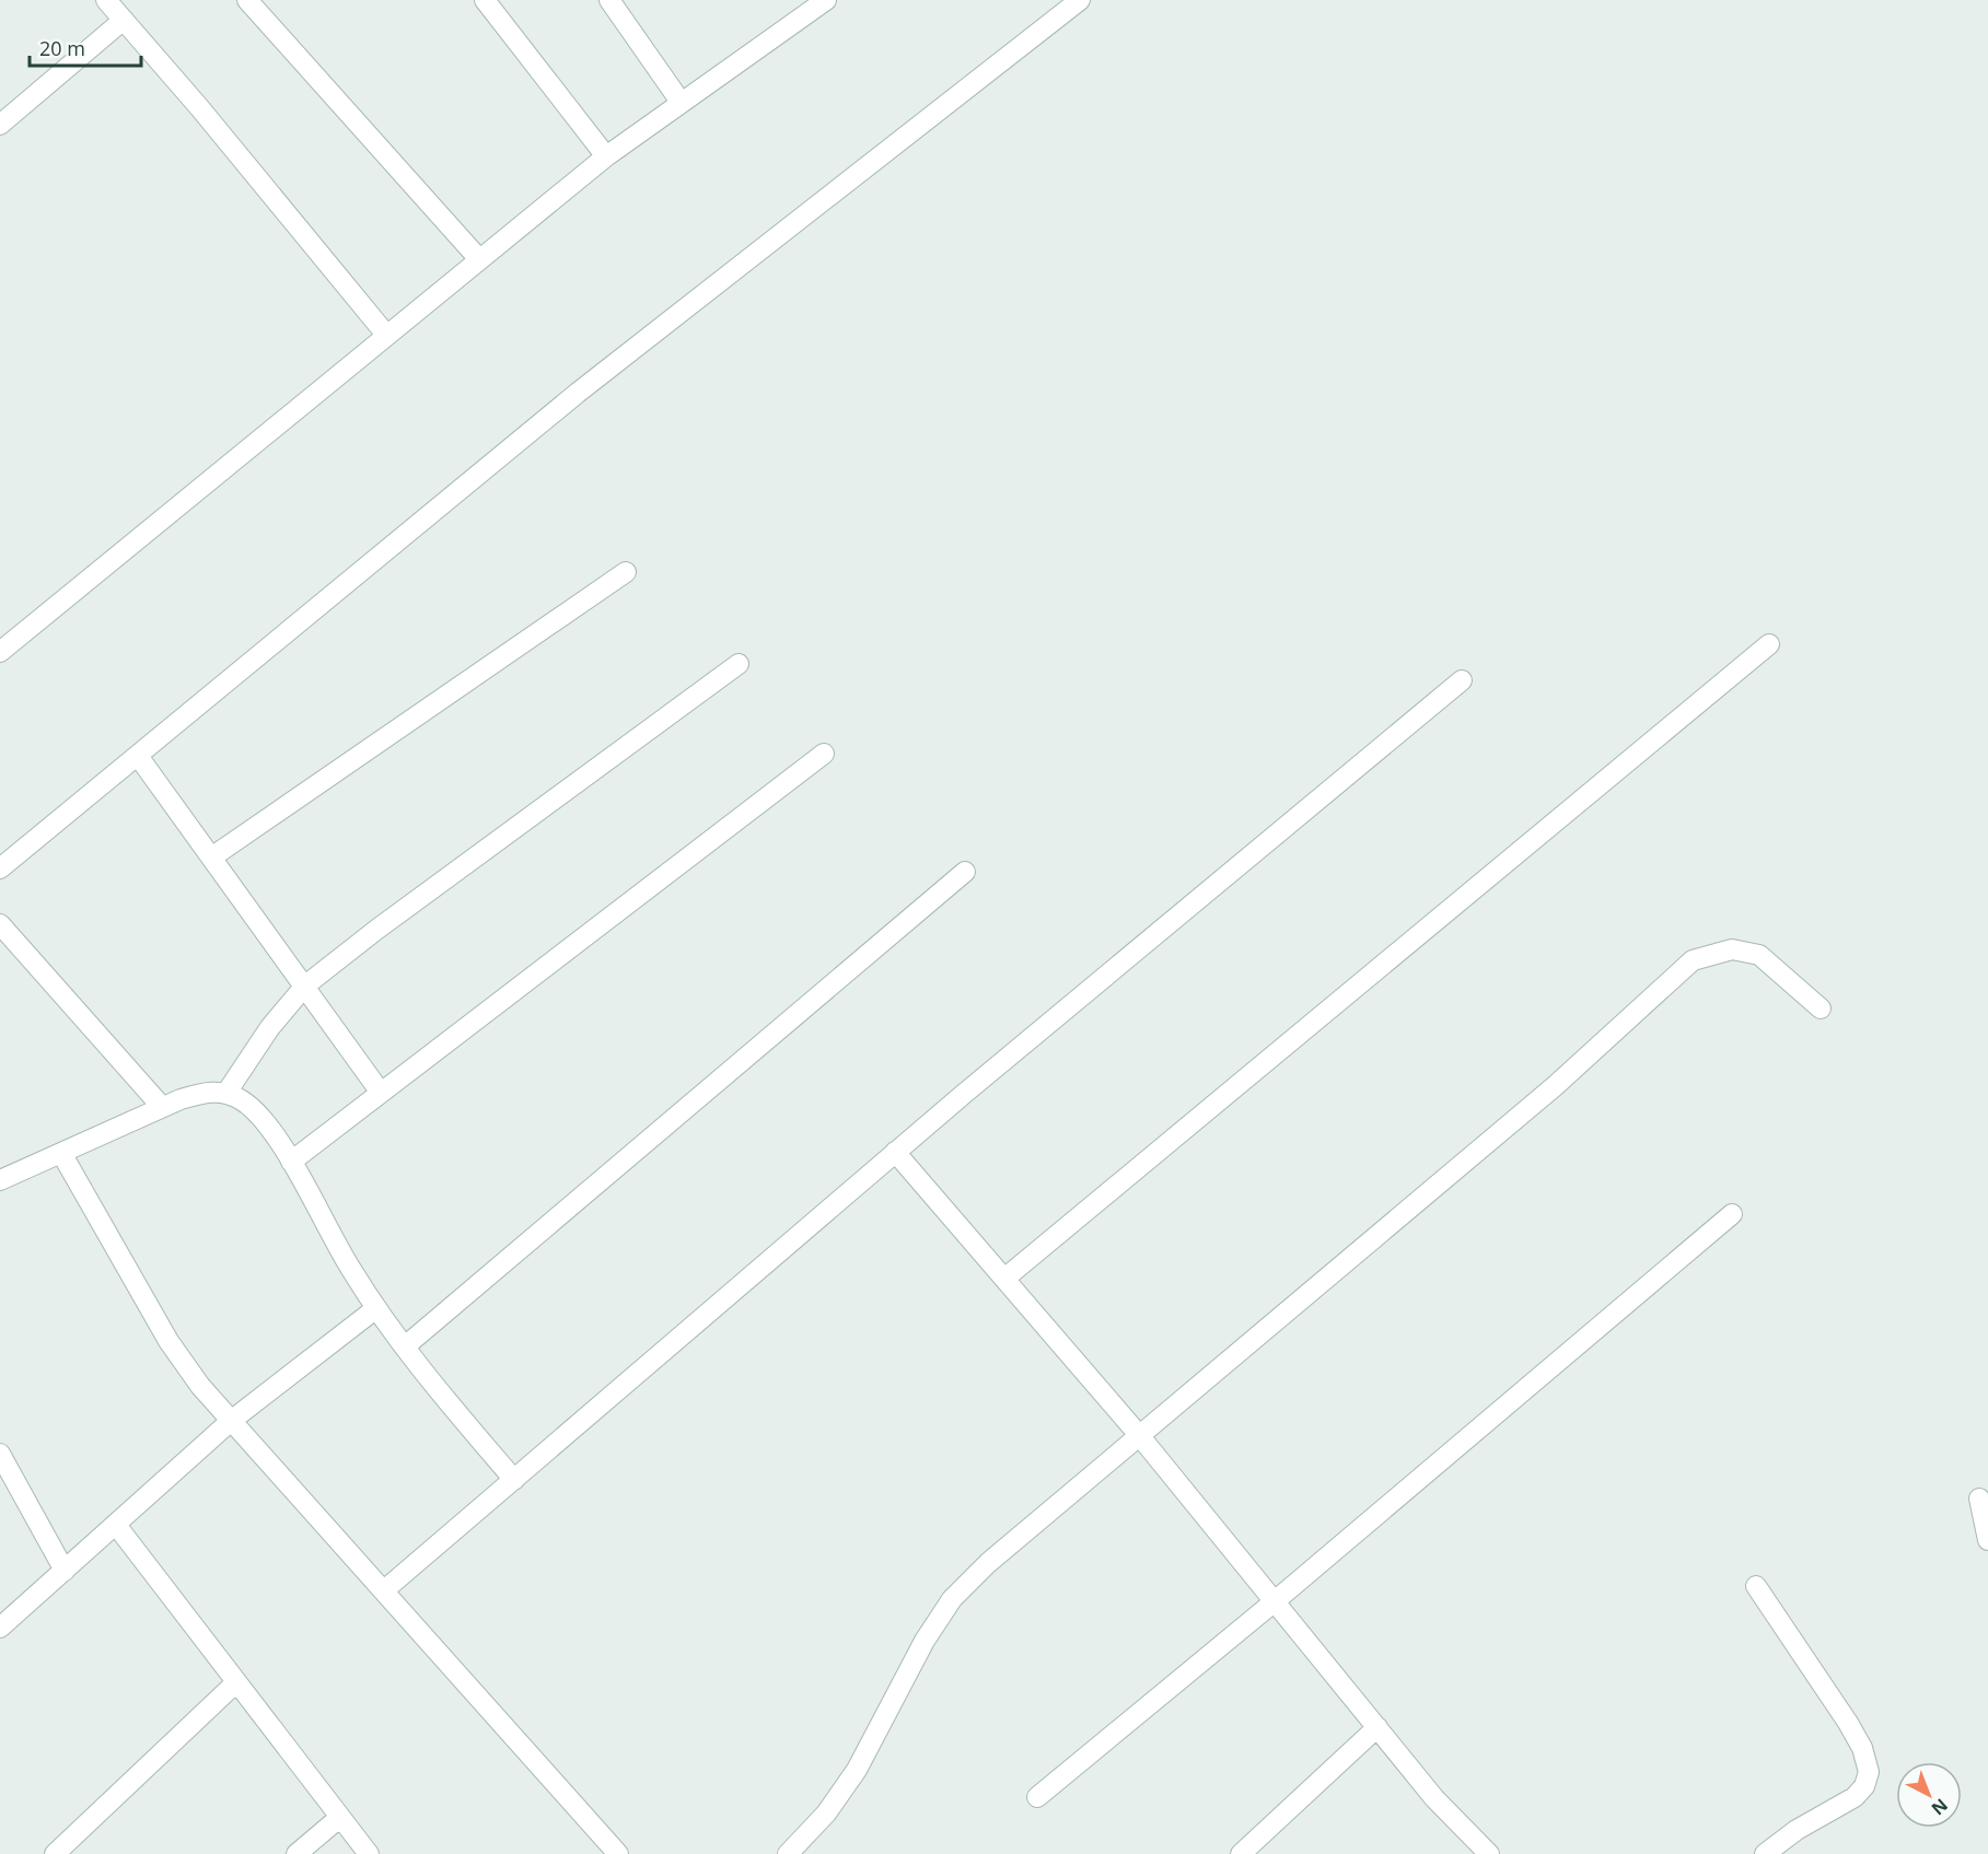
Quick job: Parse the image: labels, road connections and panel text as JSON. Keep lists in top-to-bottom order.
{
  "scale_bar": "20 m",
  "north": "bottom right"
}
